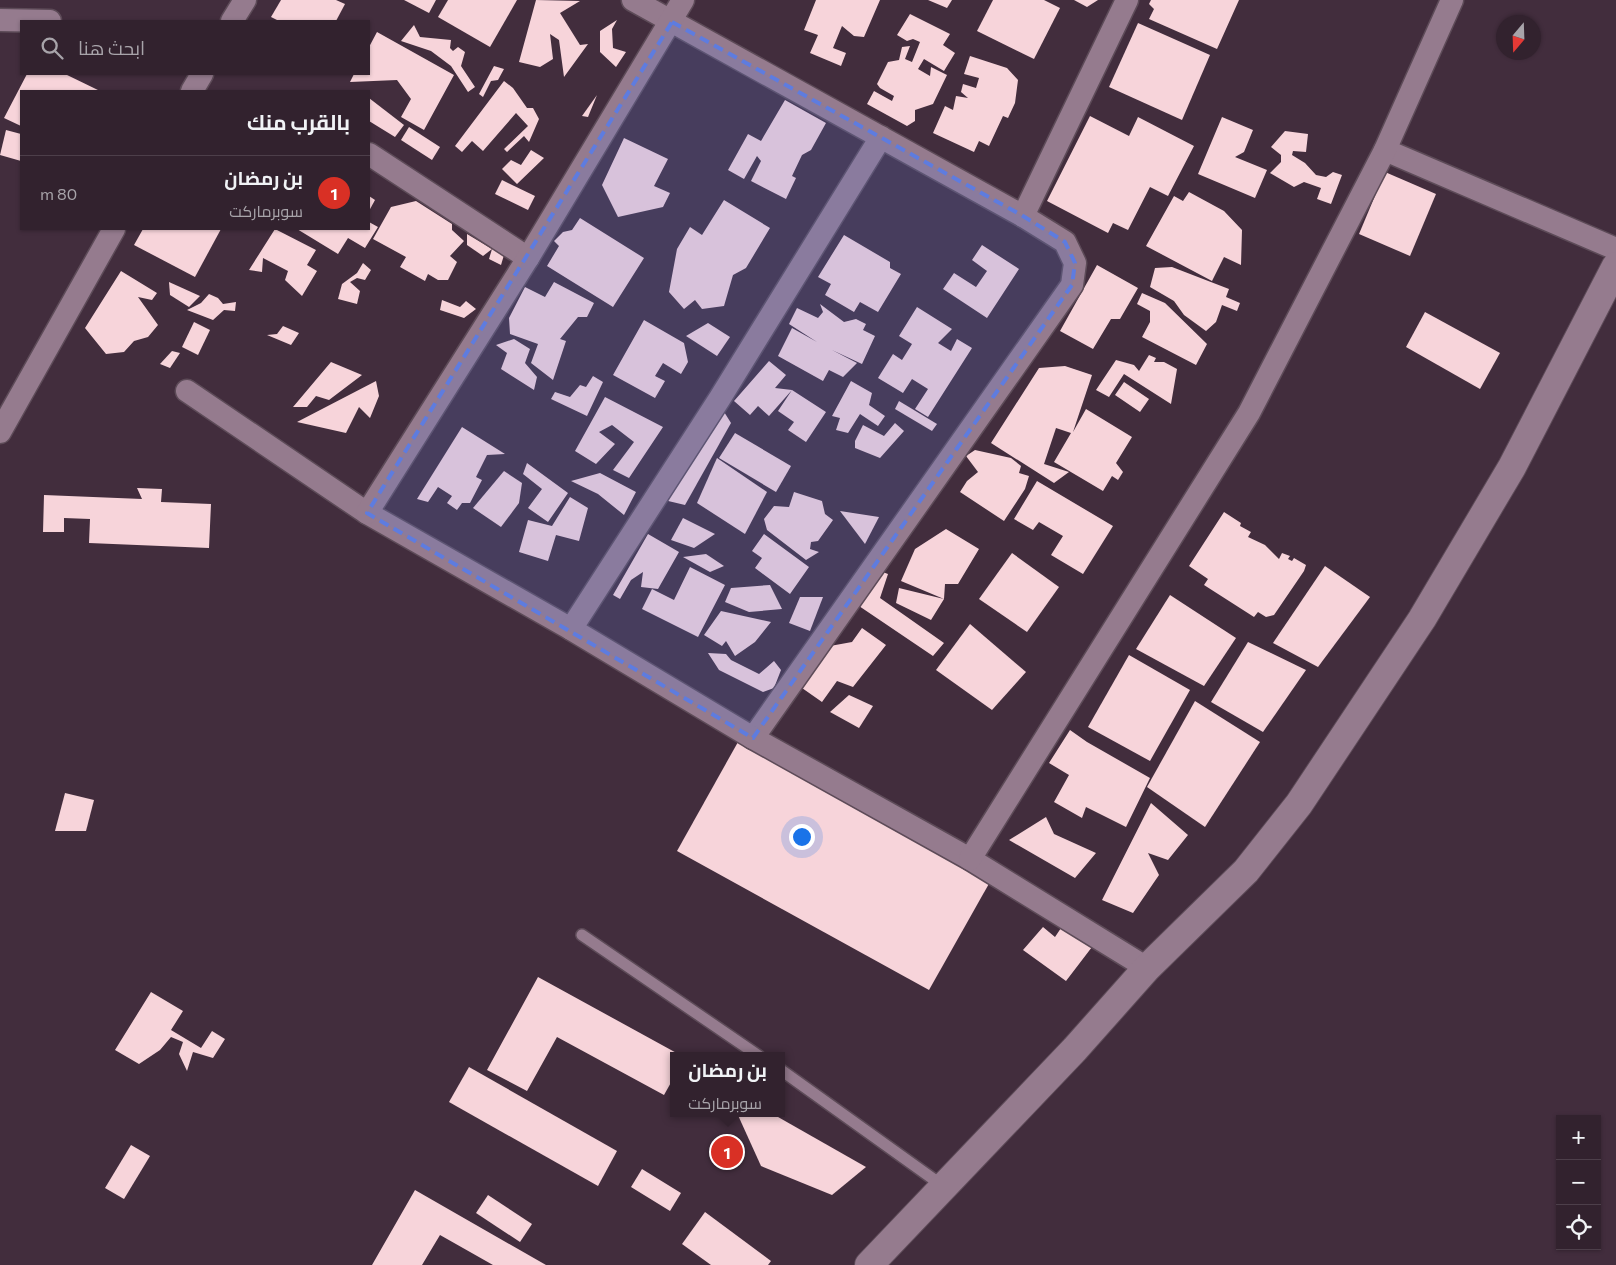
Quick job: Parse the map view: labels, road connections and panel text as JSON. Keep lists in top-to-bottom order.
{
  "north": "bottom",
  "page": {
    "search": "ابحث هنا",
    "heading": "بالقرب منك",
    "list": [
      {
        "mark": "1",
        "name": "بن رمضان",
        "note": "سوبرماركت",
        "value": "80 m"
      }
    ],
    "popup": ["بن رمضان", "سوبرماركت"],
    "map_buttons": ["+", "−"],
    "pins": "1"
  }
}
